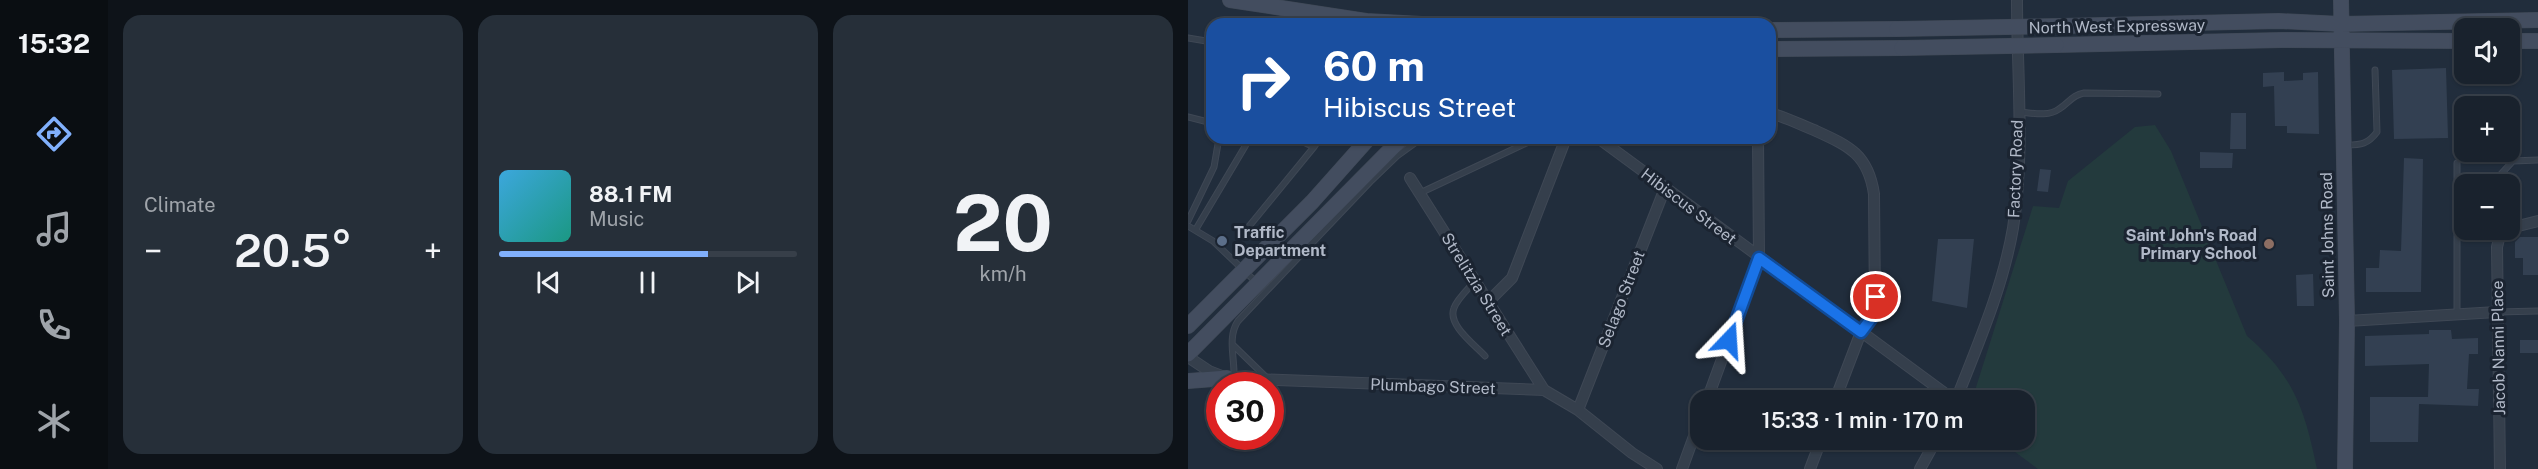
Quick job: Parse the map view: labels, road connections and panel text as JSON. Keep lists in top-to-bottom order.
{
  "streets": {
    "main road": ["North West Expressway", "Saint Johns Road"],
    "street": [
      "Factory Road",
      "Hibiscus Street",
      "Strelitzia Street",
      "Selago Street",
      "Jacob Nanni Place",
      "Plumbago Street"
    ]
  },
  "crossings": [
    ["North West Expressway", "Saint Johns Road"],
    ["Hibiscus Street", "Selago Street"],
    ["Strelitzia Street", "Plumbago Street"],
    ["Selago Street", "Plumbago Street"]
  ],
  "places": ["Traffic Department", "Saint John's Road Primary School"],
  "page": {
    "tabs": "15:32",
    "tile": [
      "Climate",
      ["20", "km/h"]
    ],
    "map_buttons": ["+", "−"],
    "turn": ["60 m", "Hibiscus Street"],
    "song": ["88.1 FM", "Music"],
    "heat": ["−", "20.5°", "+"],
    "limit": "30",
    "trip": "15:33 · 1 min · 170 m"
  }
}
